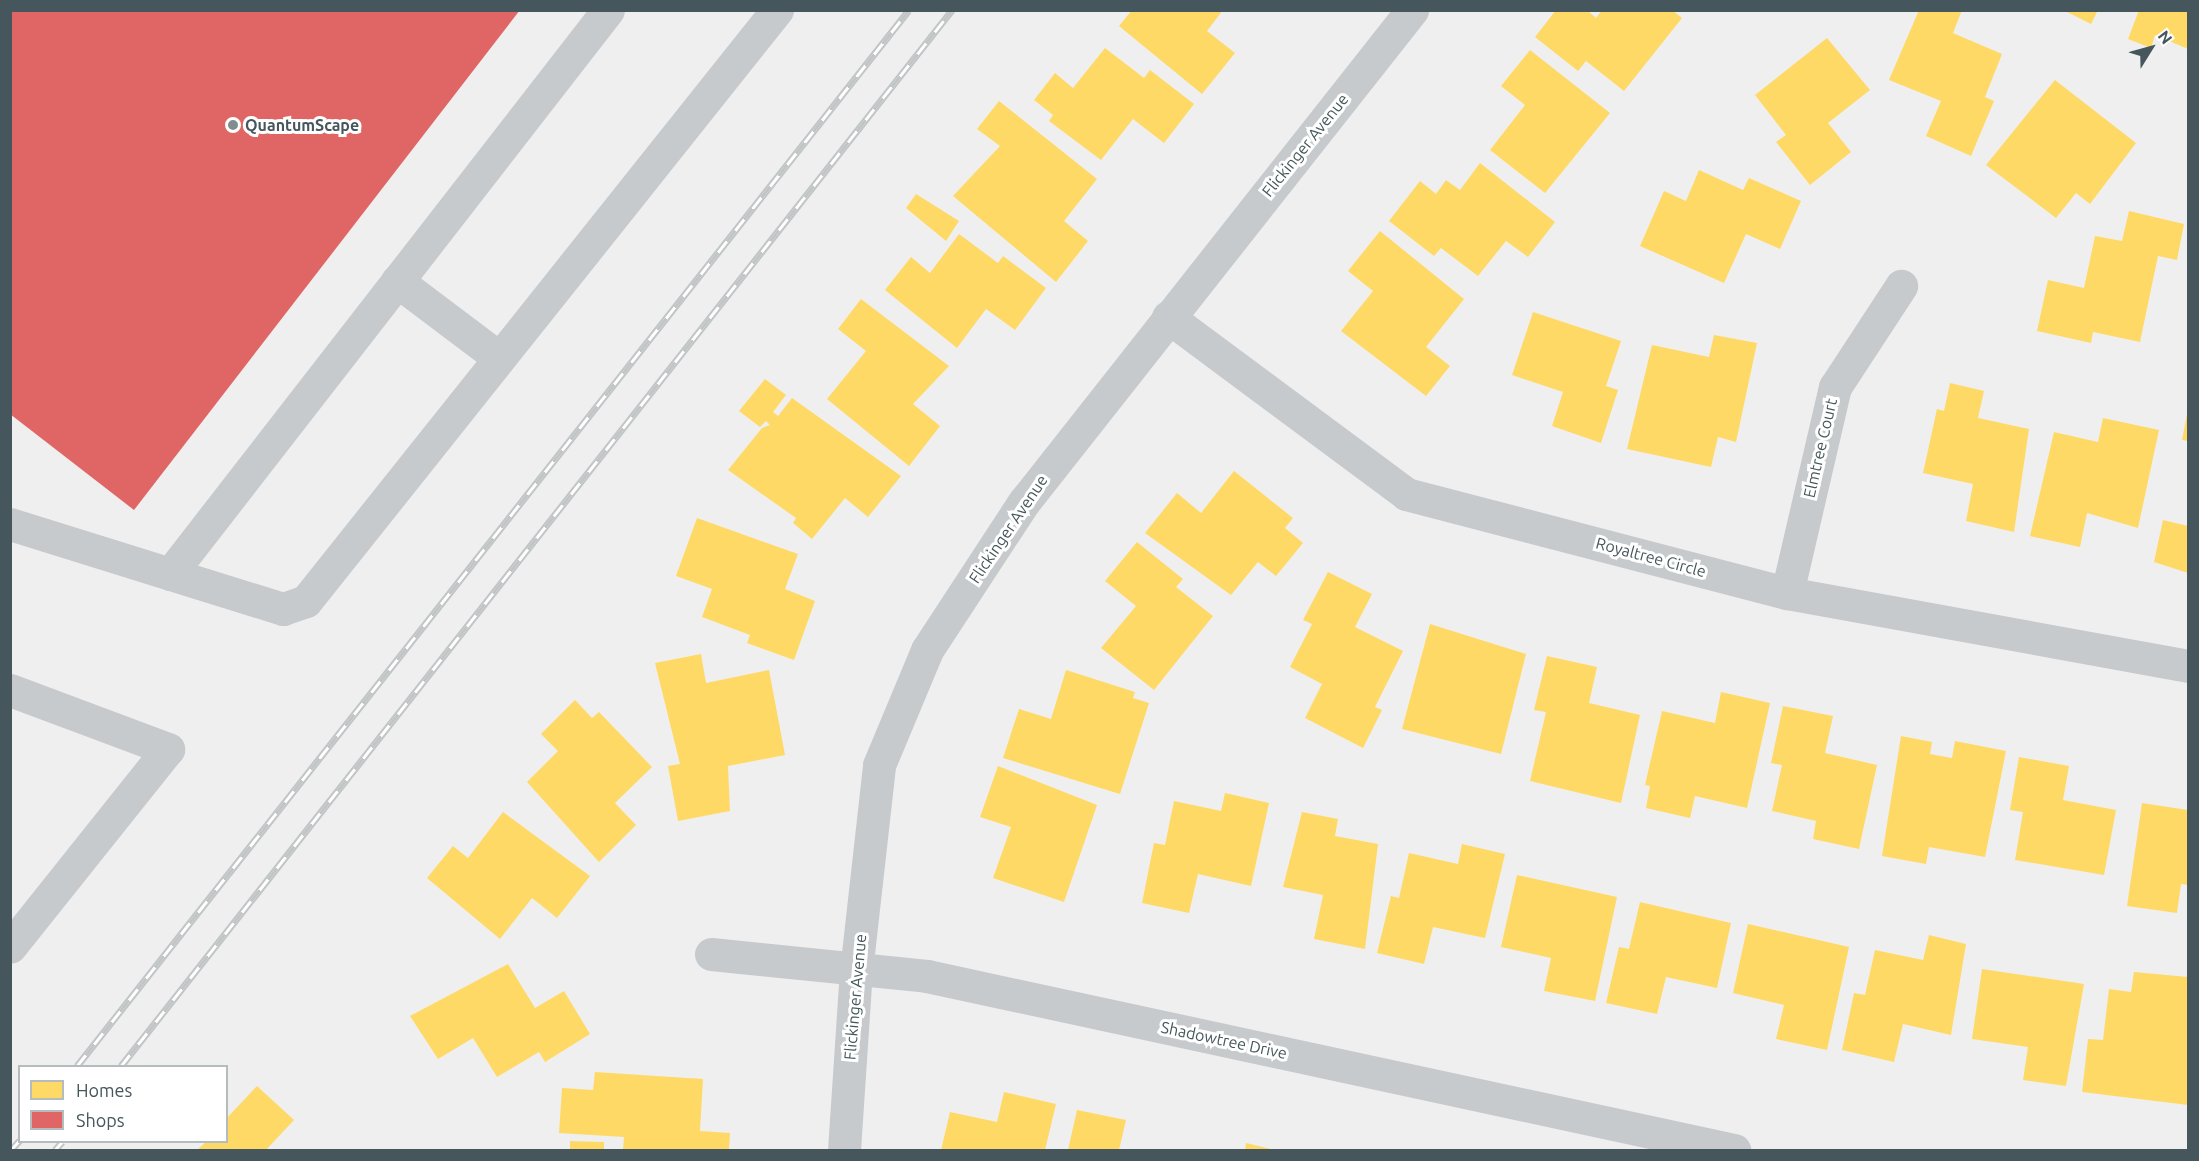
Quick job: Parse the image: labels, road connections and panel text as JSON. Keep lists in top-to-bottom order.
{
  "streets": {
    "street": [
      "Flickinger Avenue",
      "Elmtree Court",
      "Royaltree Circle",
      "Shadowtree Drive"
    ]
  },
  "crossings": [
    ["Flickinger Avenue", "Royaltree Circle"],
    ["Flickinger Avenue", "Shadowtree Drive"],
    ["Elmtree Court", "Royaltree Circle"]
  ],
  "places": ["QuantumScape"],
  "legend": ["Homes", "Shops"],
  "north": "top right"
}
